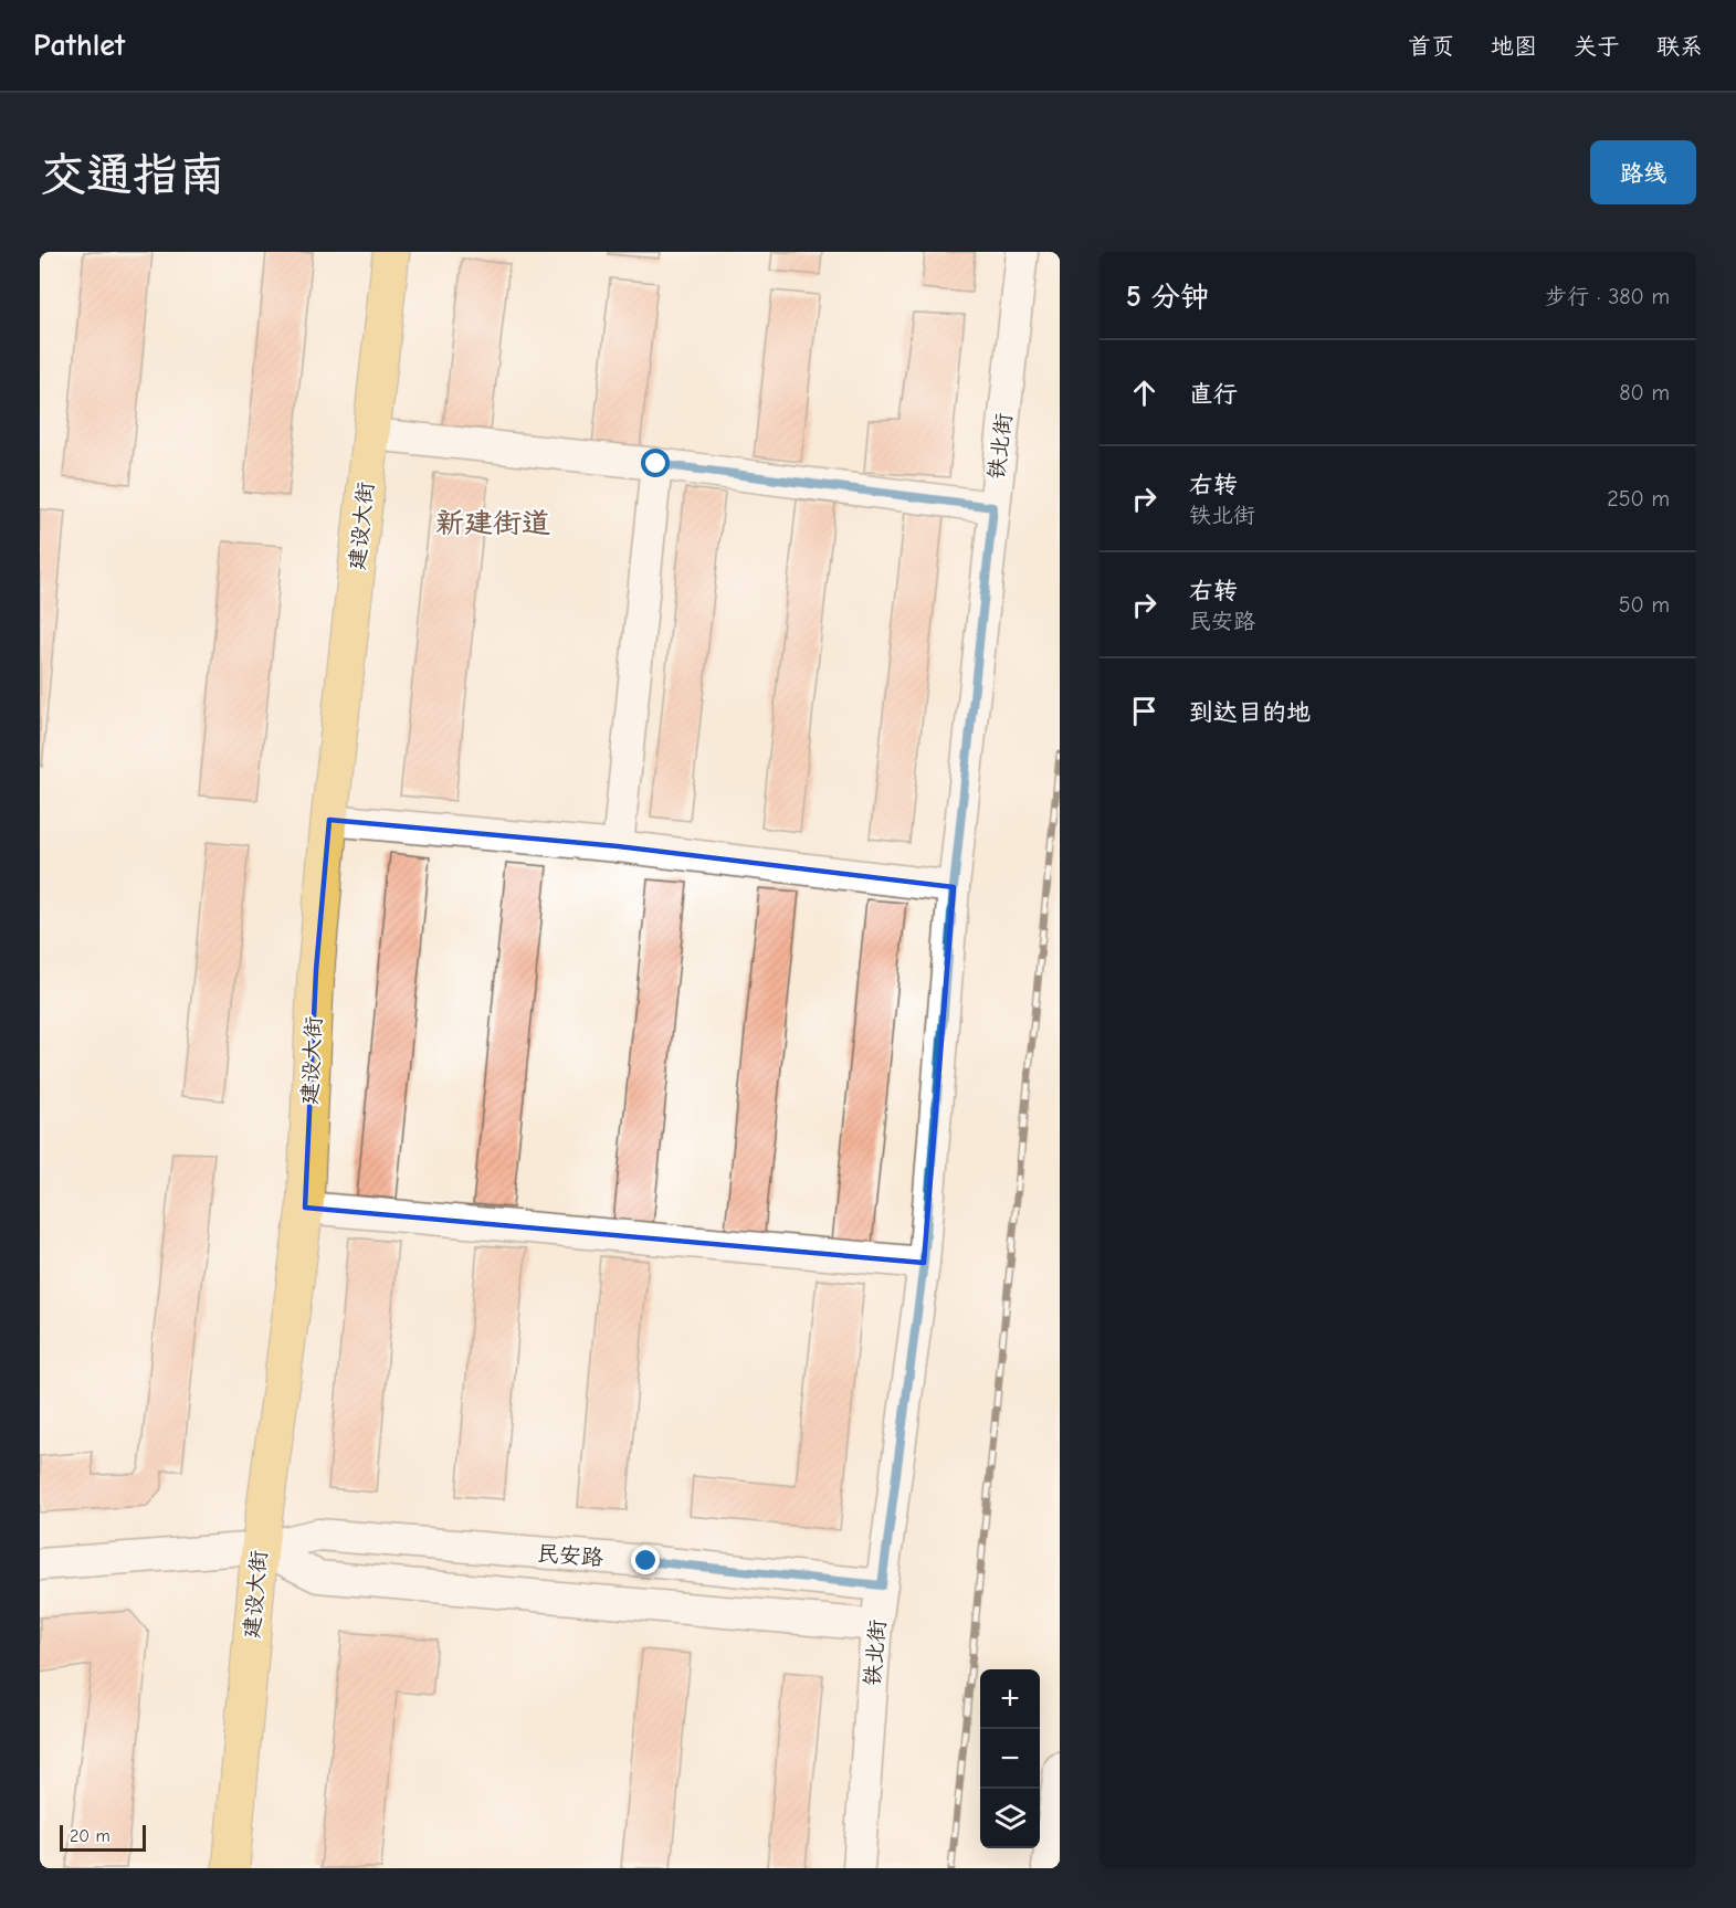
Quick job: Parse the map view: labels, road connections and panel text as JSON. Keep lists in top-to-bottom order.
{
  "streets": {
    "main road": ["建设大街"],
    "street": ["铁北街", "民安路"]
  },
  "crossings": [
    ["铁北街", "民安路"],
    ["建设大街", "民安路"]
  ],
  "districts": ["新建街道"],
  "scale_bar": "20 m",
  "page": {
    "header": "Pathlet",
    "nav": [
      "首页",
      "地图",
      "关于",
      "联系"
    ],
    "buttons": "路线",
    "title": "交通指南",
    "heading": ["5 分钟", "步行 · 380 m"],
    "list": [
      ["直行", "80 m"],
      ["右转", "铁北街", "250 m"],
      ["右转", "民安路", "50 m"],
      "到达目的地"
    ],
    "map_buttons": ["+", "−"],
    "scale": "20 m"
  }
}
